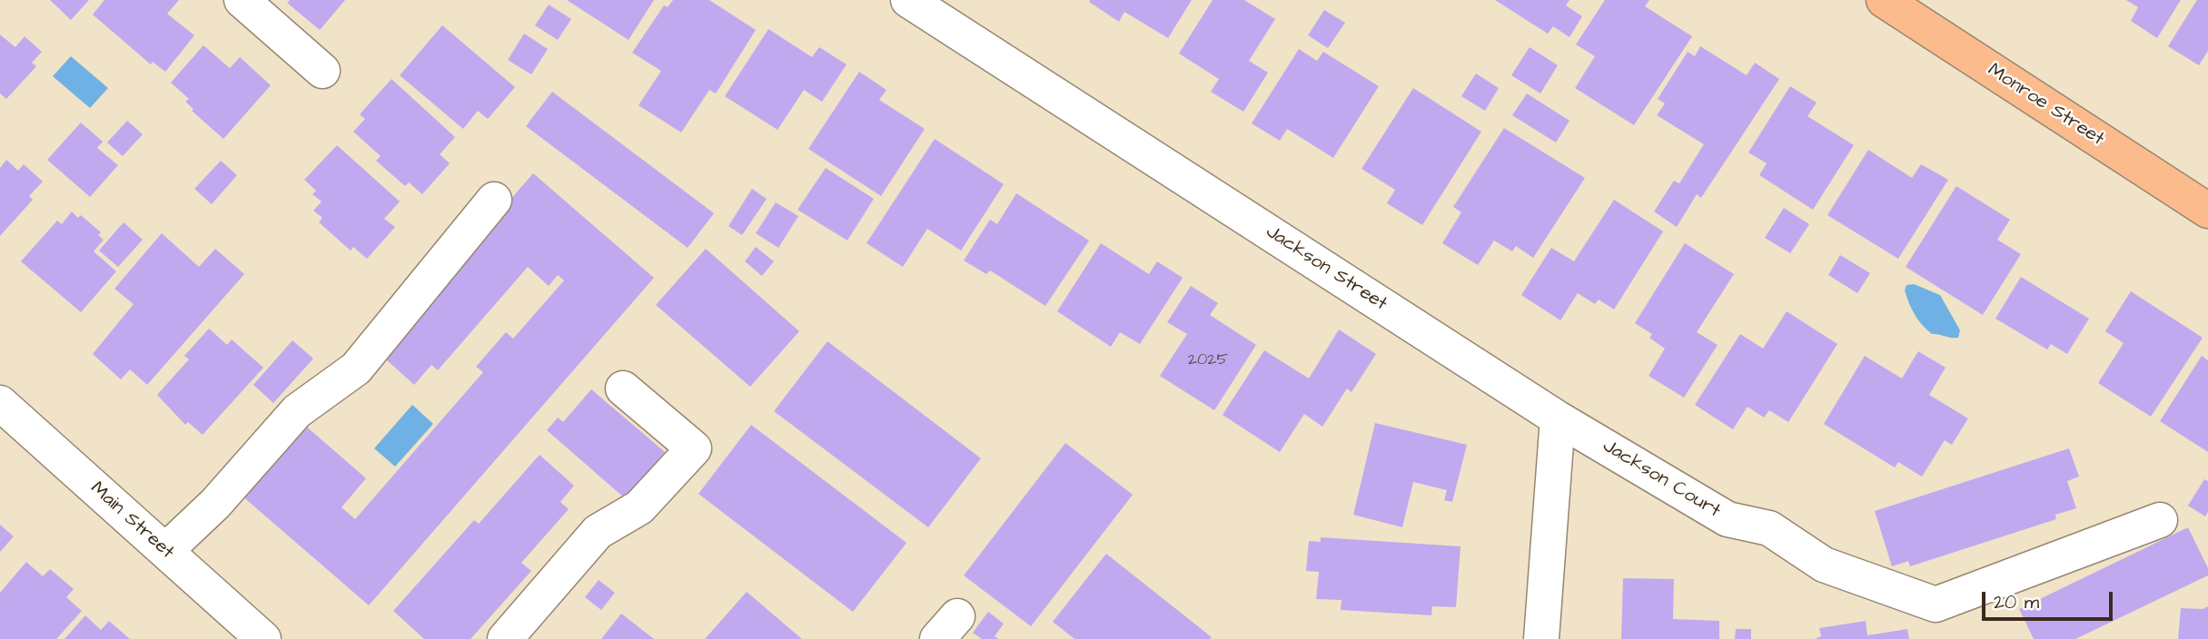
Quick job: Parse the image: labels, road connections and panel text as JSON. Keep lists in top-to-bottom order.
{
  "streets": {
    "main road": ["Monroe Street"],
    "street": ["Jackson Street", "Jackson Court", "Main Street"]
  },
  "crossings": [
    ["Jackson Street", "Jackson Court"]
  ],
  "house_numbers": ["2025"],
  "scale_bar": "20 m"
}
